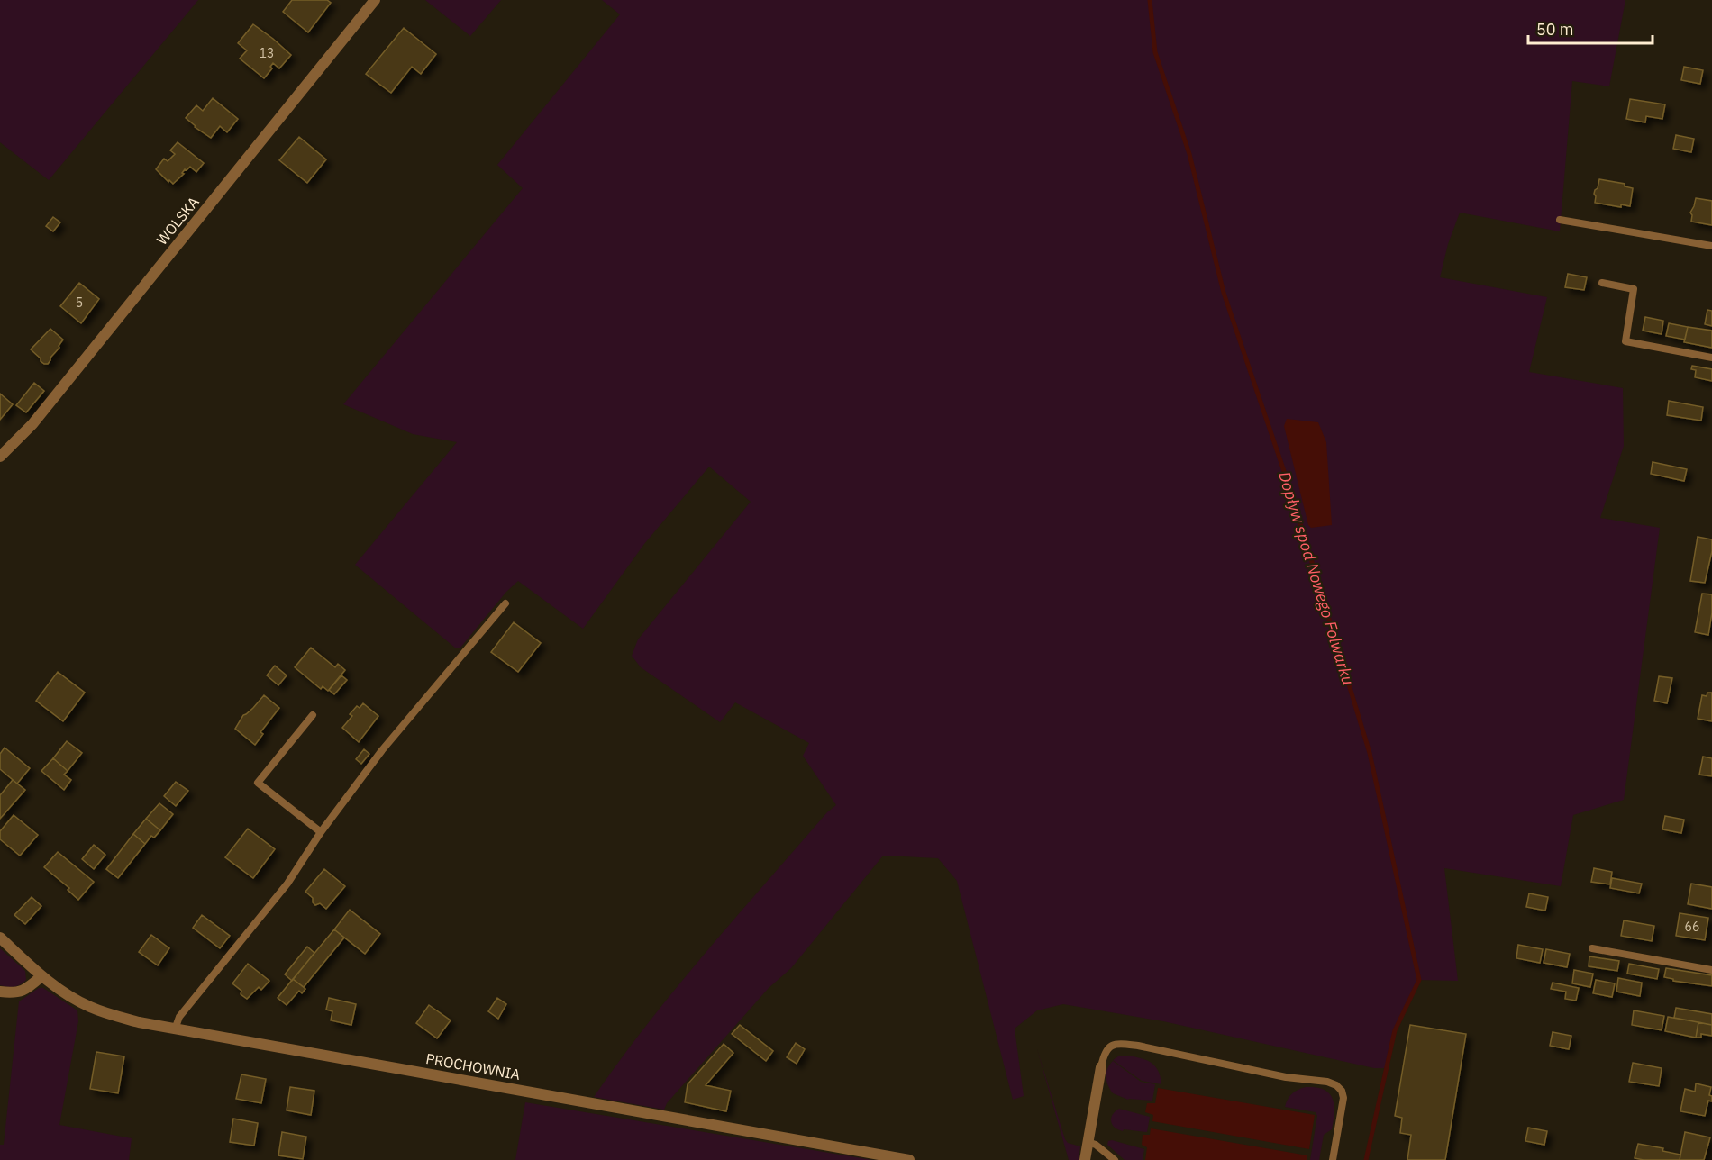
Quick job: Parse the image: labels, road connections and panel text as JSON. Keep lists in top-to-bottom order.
{
  "streets": {
    "street": ["WOLSKA", "PROCHOWNIA"]
  },
  "water": ["Dopływ spod Nowego Folwarku"],
  "house_numbers": ["13", "5", "66"],
  "scale_bar": "50 m"
}
